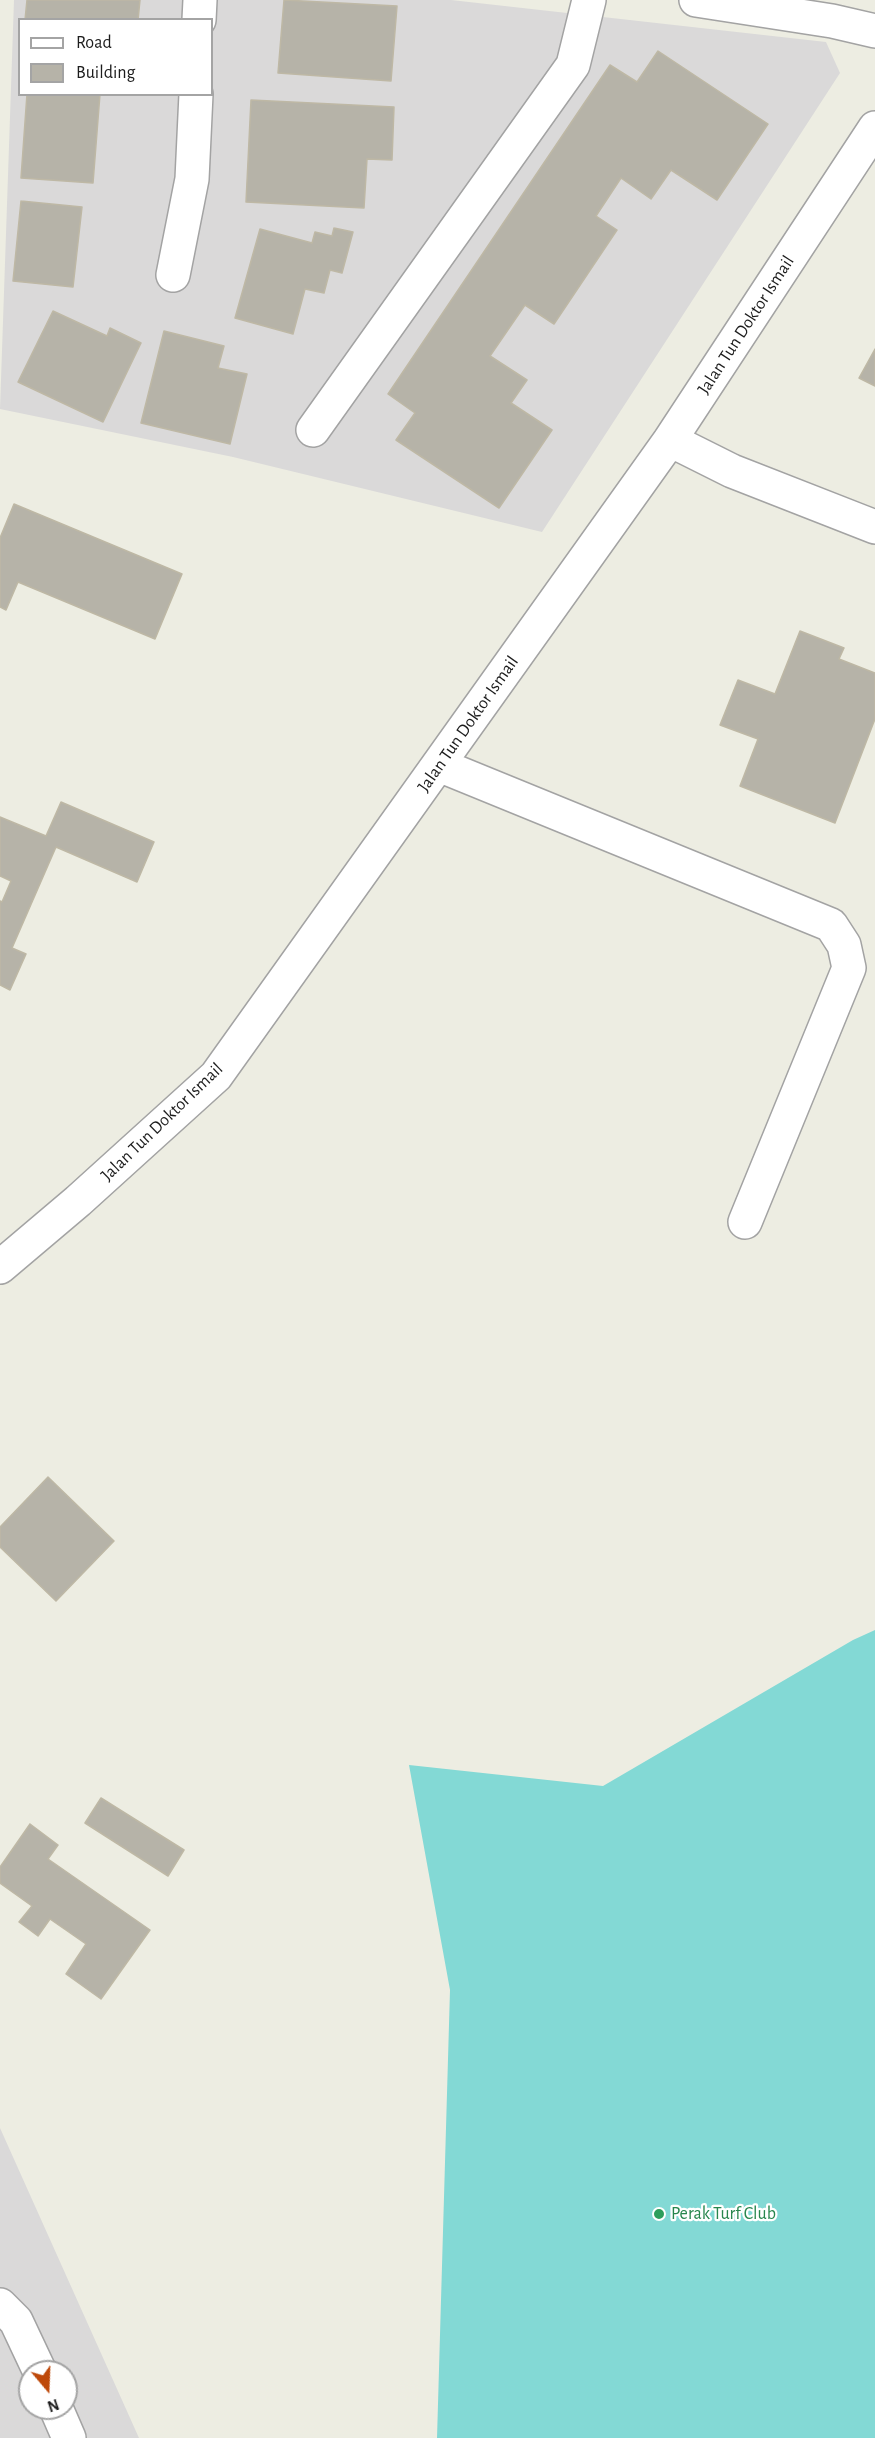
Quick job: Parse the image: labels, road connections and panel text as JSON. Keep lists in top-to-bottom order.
{
  "streets": {
    "street": ["Jalan Tun Doktor Ismail"]
  },
  "places": ["Perak Turf Club"],
  "legend": ["Road", "Building"],
  "north": "bottom"
}
